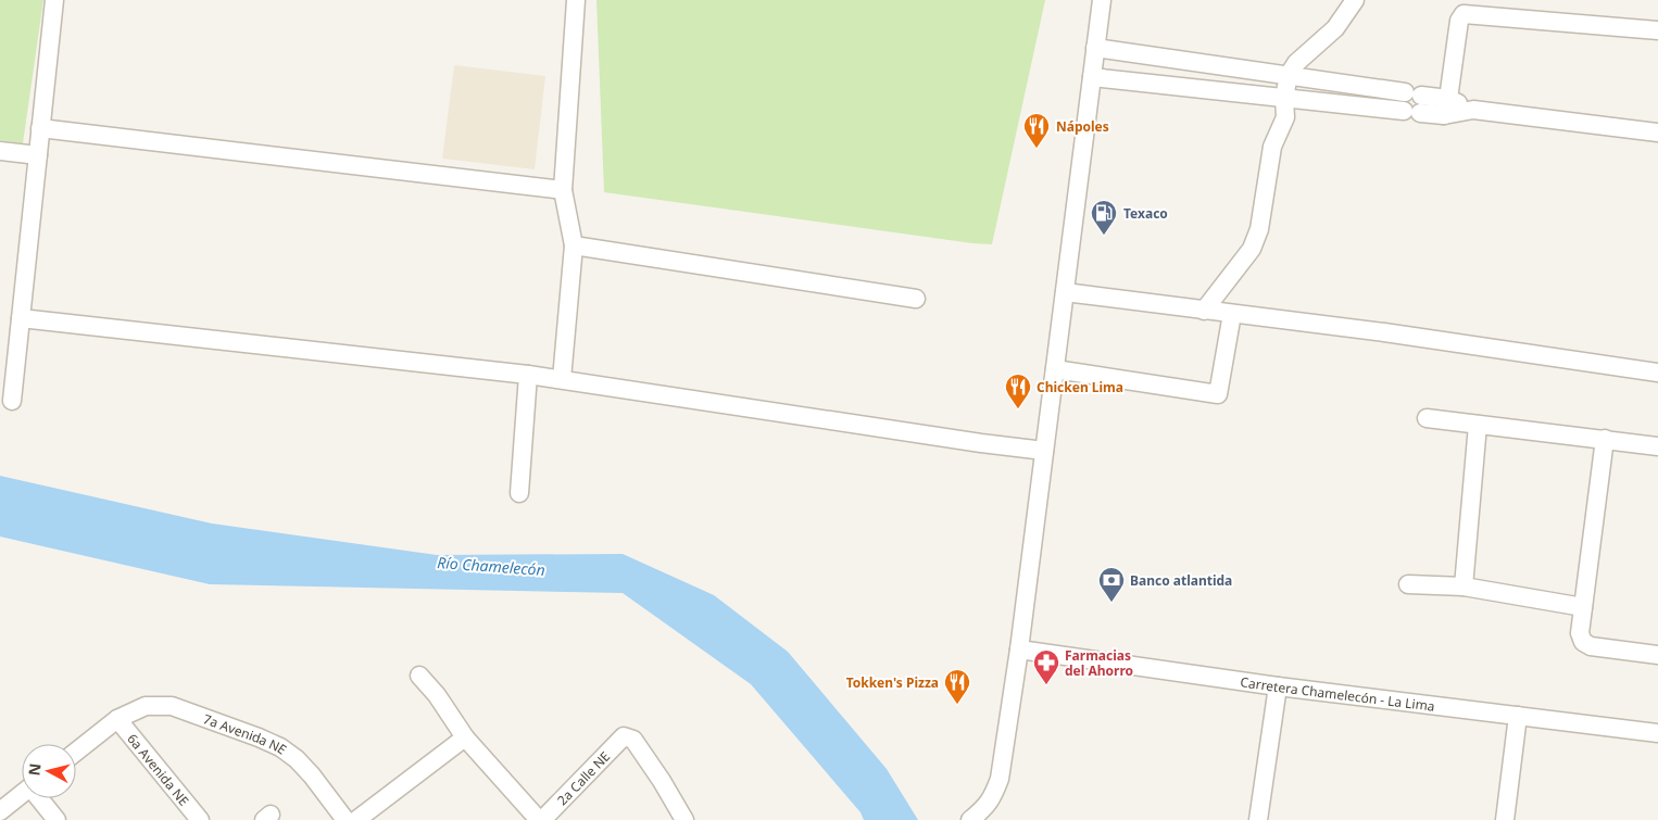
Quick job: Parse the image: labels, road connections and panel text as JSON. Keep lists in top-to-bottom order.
{
  "streets": {
    "street": [
      "Carretera Chamelecón - La Lima",
      "7a Avenida NE",
      "6a Avenida NE",
      "2a Calle NE"
    ]
  },
  "crossings": [
    ["7a Avenida NE", "6a Avenida NE"]
  ],
  "water": ["Río Chamelecón"],
  "places": {
    "restaurant": ["Nápoles", "Chicken Lima", "Tokken's Pizza"],
    "fuel station": ["Texaco"],
    "bank": ["Banco atlantida"],
    "pharmacy": ["Farmacias del Ahorro"]
  },
  "north": "left"
}
